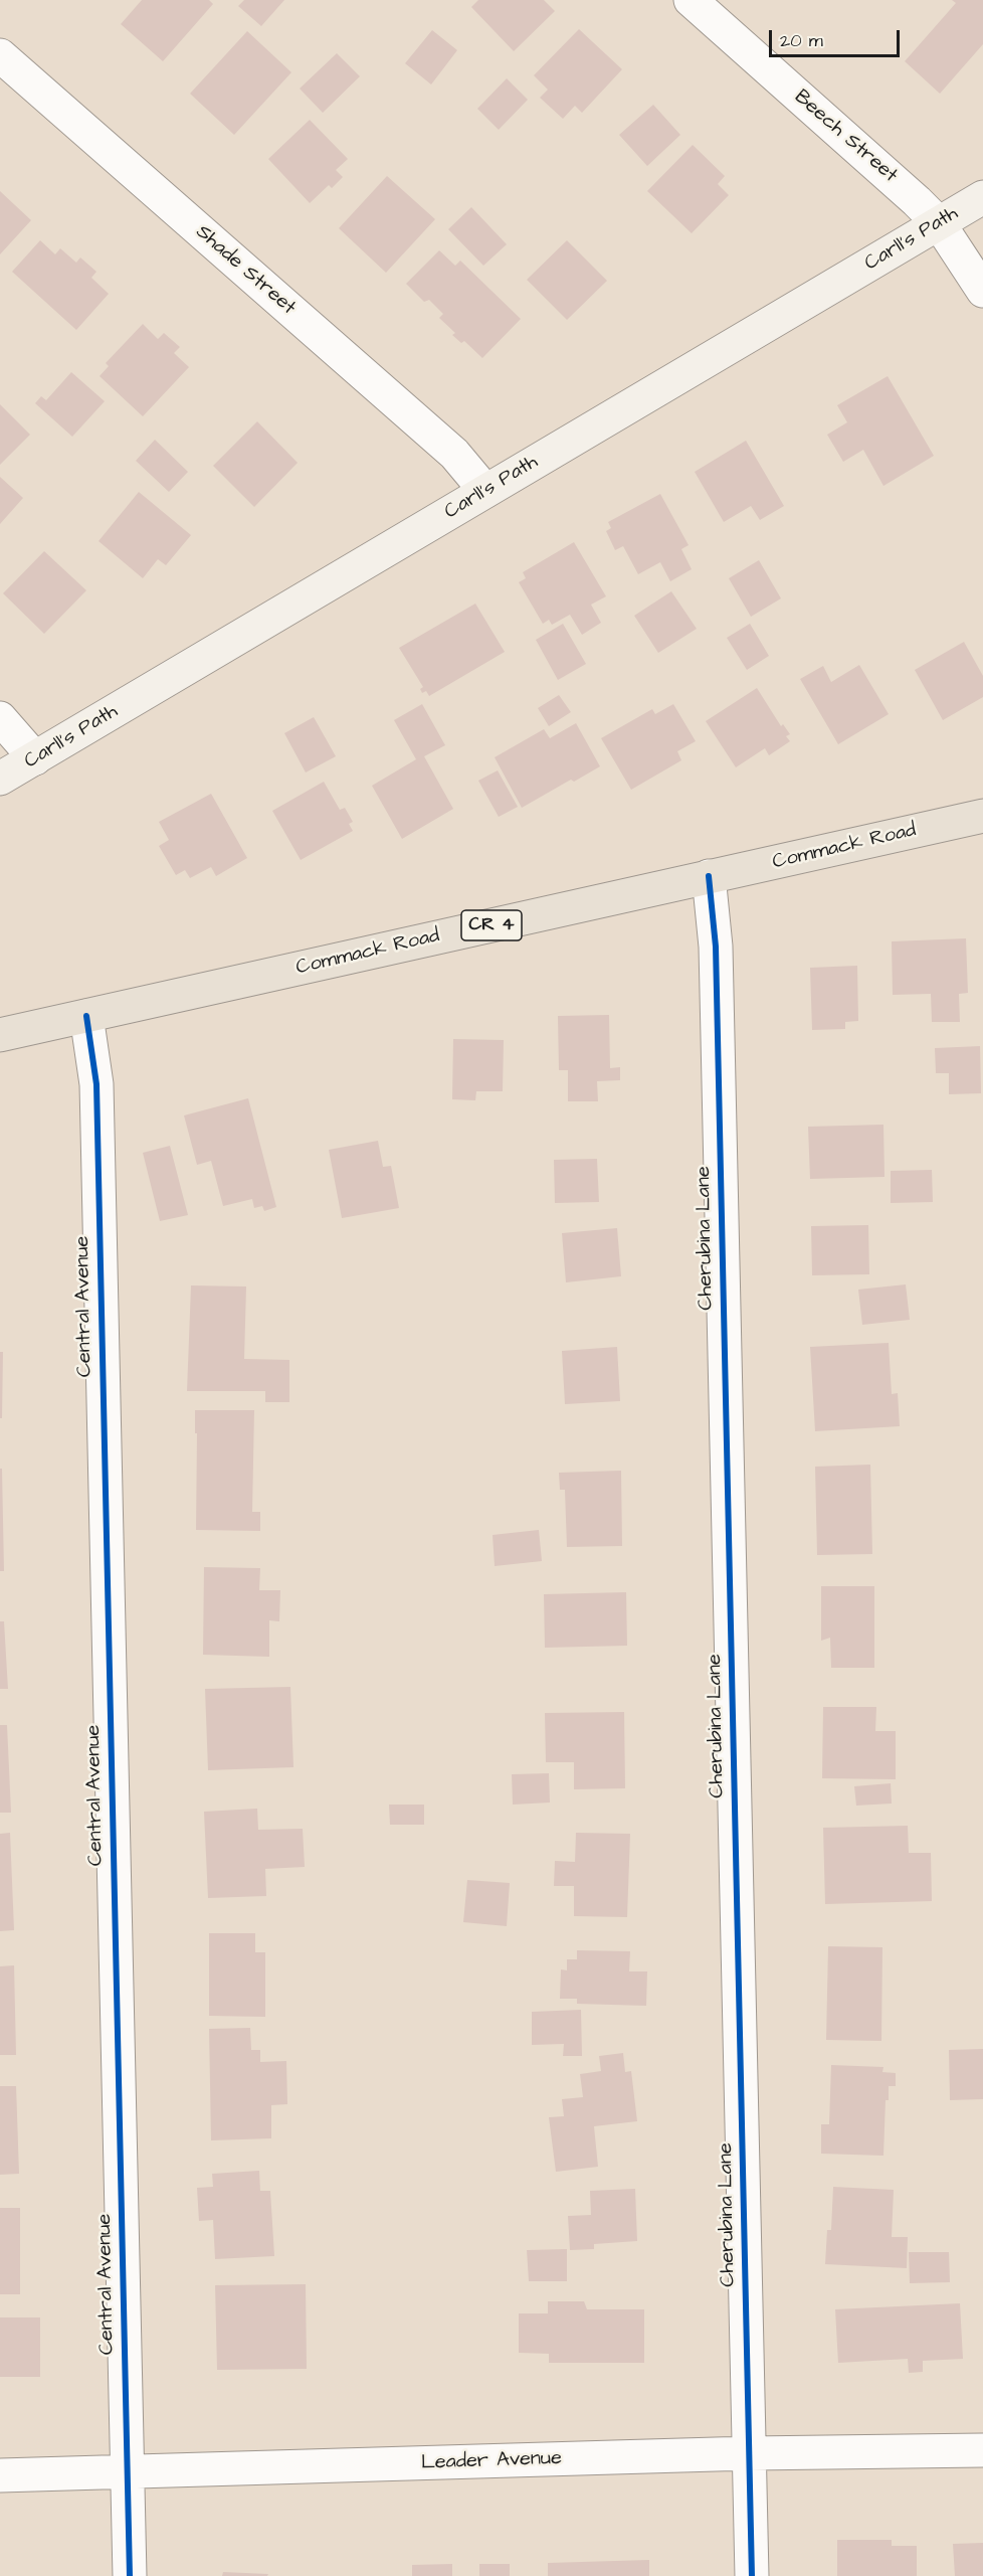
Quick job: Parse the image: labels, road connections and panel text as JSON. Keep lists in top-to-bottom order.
{
  "streets": {
    "main road": ["Commack Road", "CR 4"],
    "street": [
      "Beech Street",
      "Carll's Path",
      "Shade Street",
      "Cherubina Lane",
      "Central Avenue",
      "Leader Avenue"
    ]
  },
  "crossings": [
    ["Beech Street", "Carll's Path"],
    ["Carll's Path", "Shade Street"],
    ["Commack Road", "Cherubina Lane"],
    ["Commack Road", "Central Avenue"],
    ["Cherubina Lane", "Leader Avenue"],
    ["Central Avenue", "Leader Avenue"]
  ],
  "scale_bar": "20 m"
}
